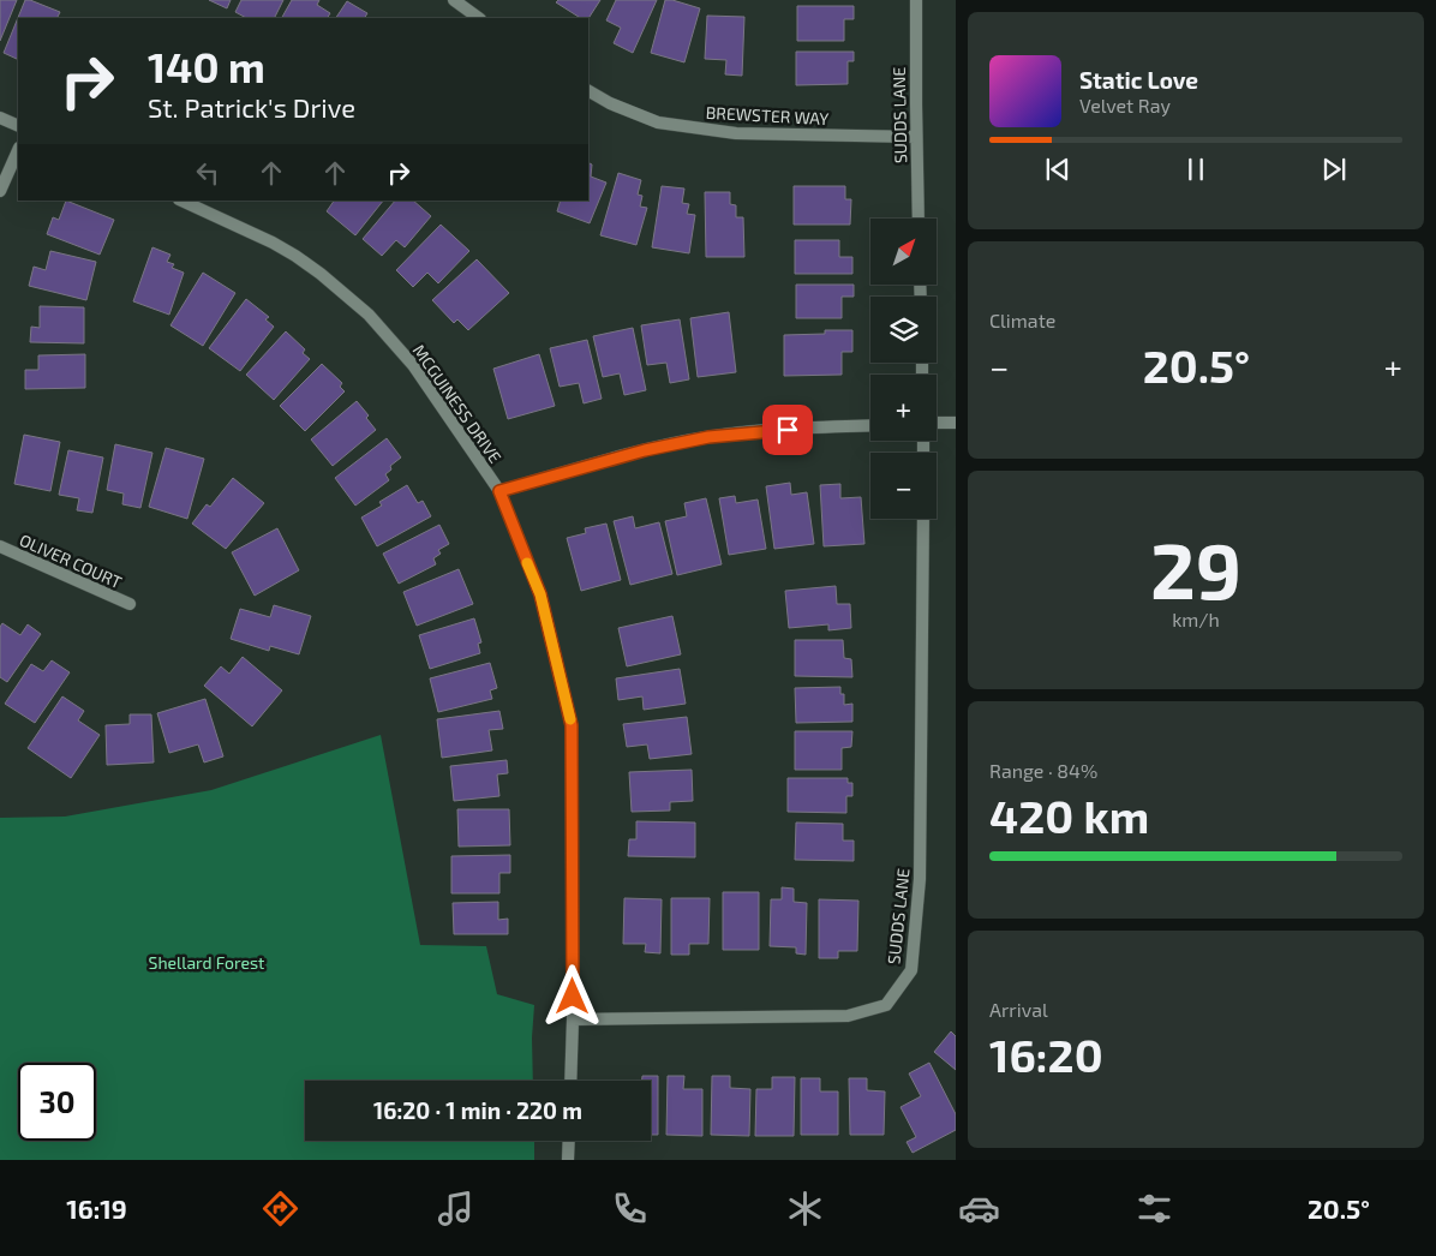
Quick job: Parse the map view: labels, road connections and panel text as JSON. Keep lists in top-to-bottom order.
{
  "streets": {
    "street": [
      "BREWSTER WAY",
      "SUDDS LANE",
      "MCGUINESS DRIVE",
      "OLIVER COURT"
    ]
  },
  "crossings": [
    ["BREWSTER WAY", "SUDDS LANE"],
    ["SUDDS LANE", "MCGUINESS DRIVE"]
  ],
  "parks": ["Shellard Forest"],
  "north": "top right",
  "page": {
    "turn": ["140 m", "St. Patrick's Drive"],
    "song": ["Static Love", "Velvet Ray"],
    "map_buttons": ["+", "−"],
    "tile": [
      "Climate",
      ["29", "km/h"],
      ["Range · 84%", "420 km"],
      ["Arrival", "16:20"]
    ],
    "heat": ["−", "20.5°", "+"],
    "limit": "30",
    "trip": "16:20 · 1 min · 220 m",
    "tabs": ["16:19", "20.5°"]
  }
}
